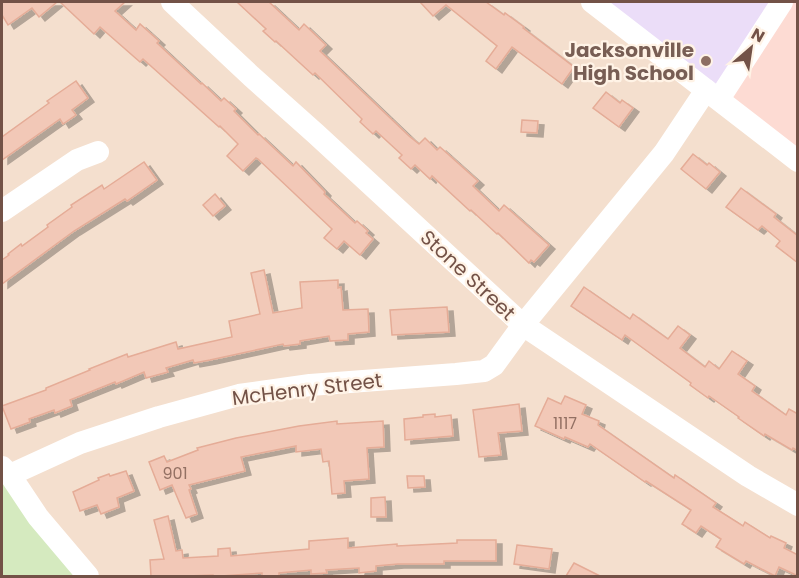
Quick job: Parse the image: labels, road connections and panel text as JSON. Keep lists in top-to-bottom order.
{
  "streets": {
    "street": ["Stone Street", "McHenry Street"]
  },
  "crossings": [
    ["Stone Street", "McHenry Street"]
  ],
  "places": ["Jacksonville High School"],
  "house_numbers": ["1117", "901"],
  "north": "top right"
}
